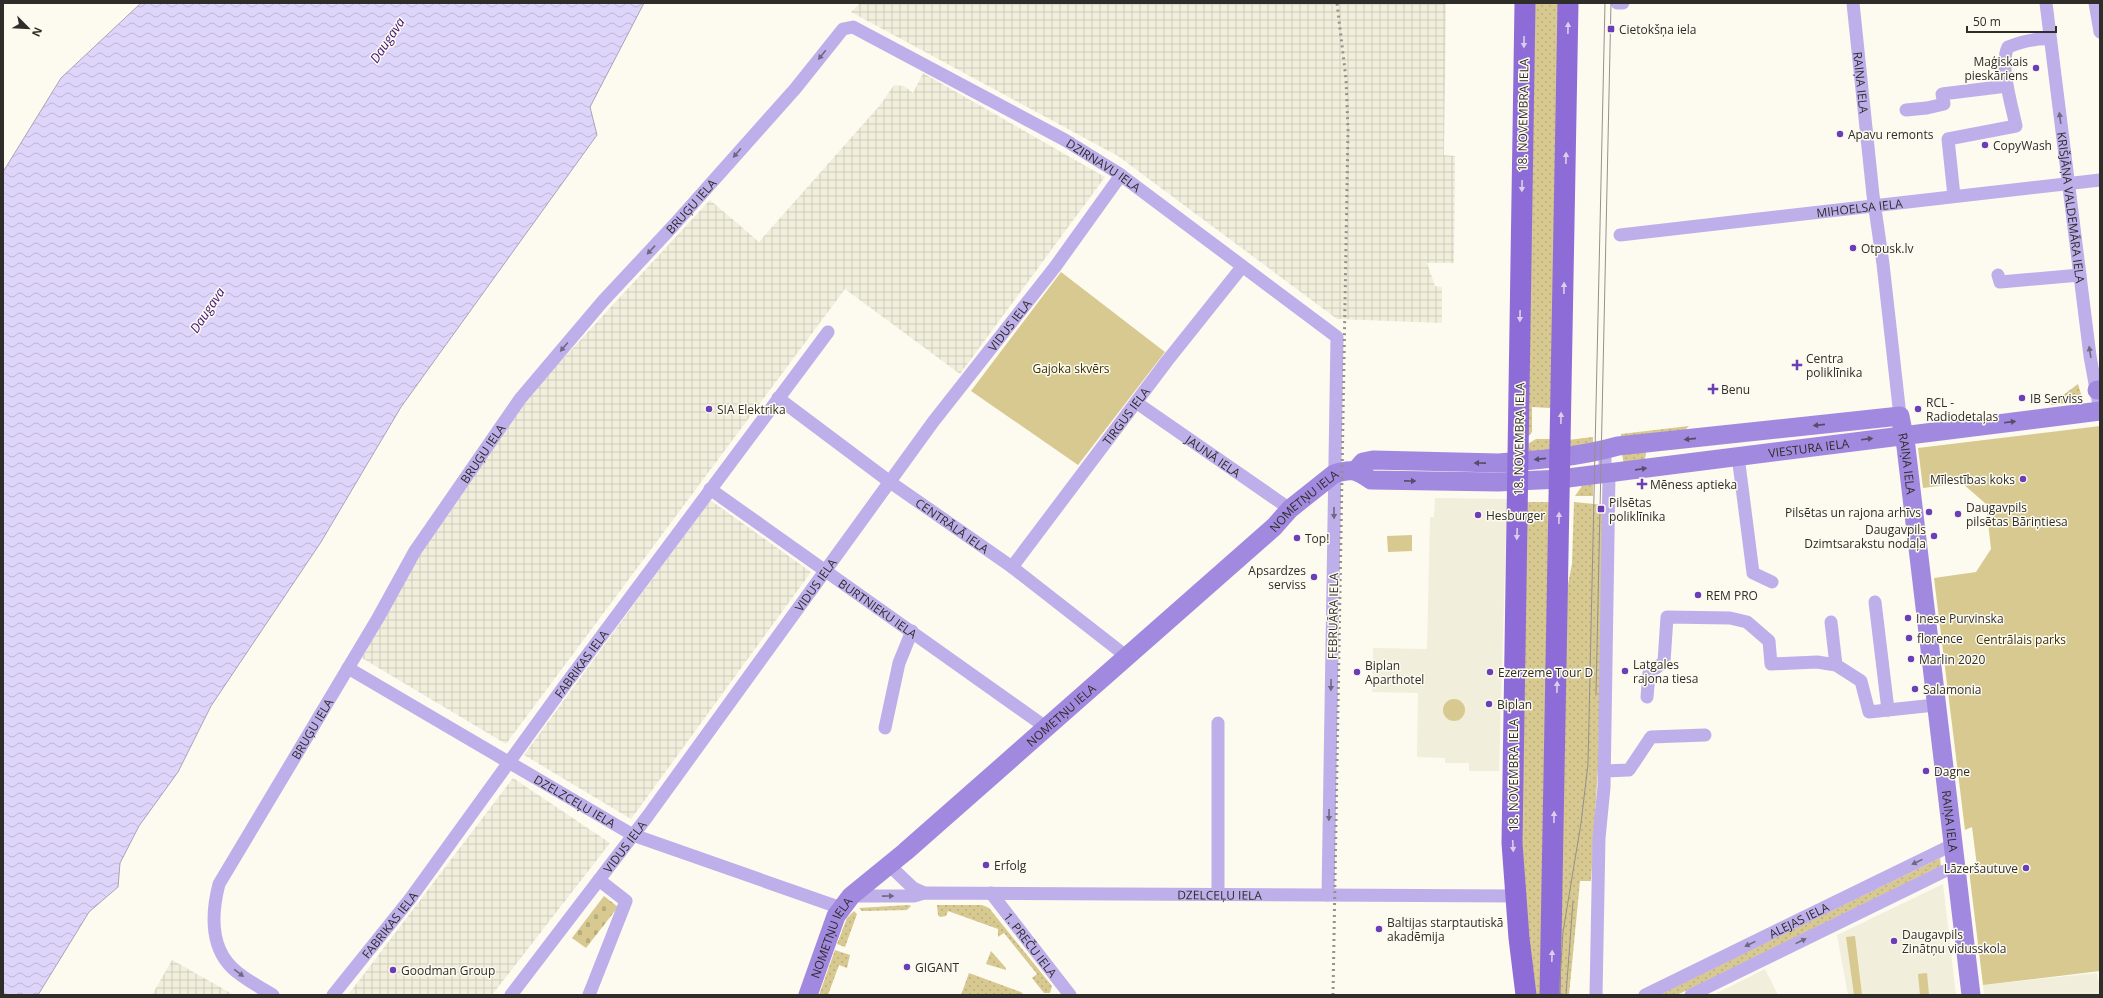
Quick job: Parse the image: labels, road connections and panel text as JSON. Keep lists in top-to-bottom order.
{
  "streets": {
    "main road": ["18. NOVEMBRA IELA"],
    "street": [
      "RAIŅA IELA",
      "DZIRNAVU IELA",
      "BRUĢU IELA",
      "MIHOELSA IELA",
      "KRIŠJĀŅA VALDEMĀRA IELA",
      "VIDUS IELA",
      "TIRGUS IELA",
      "VIESTURA IELA",
      "JAUNĀ IELA",
      "NOMETŅU IELA",
      "CENTRĀLĀ IELA",
      "BURTNIEKU IELA",
      "FEBRUĀRA IELA",
      "FABRIKAS IELA",
      "DZELZCEĻU IELA",
      "DZELCEĻU IELA",
      "ALEJAS IELA",
      "1. PREČU IELA"
    ]
  },
  "crossings": [
    ["RAIŅA IELA", "MIHOELSA IELA"],
    ["RAIŅA IELA", "VIESTURA IELA"],
    ["RAIŅA IELA", "ALEJAS IELA"],
    ["18. NOVEMBRA IELA", "VIESTURA IELA"],
    ["18. NOVEMBRA IELA", "NOMETŅU IELA"],
    ["18. NOVEMBRA IELA", "DZELCEĻU IELA"],
    ["DZIRNAVU IELA", "BRUĢU IELA"],
    ["DZIRNAVU IELA", "VIDUS IELA"],
    ["DZIRNAVU IELA", "TIRGUS IELA"],
    ["DZIRNAVU IELA", "FEBRUĀRA IELA"],
    ["BRUĢU IELA", "DZELZCEĻU IELA"],
    ["MIHOELSA IELA", "KRIŠJĀŅA VALDEMĀRA IELA"],
    ["KRIŠJĀŅA VALDEMĀRA IELA", "VIESTURA IELA"],
    ["VIDUS IELA", "CENTRĀLĀ IELA"],
    ["VIDUS IELA", "BURTNIEKU IELA"],
    ["VIDUS IELA", "DZELZCEĻU IELA"],
    ["TIRGUS IELA", "JAUNĀ IELA"],
    ["TIRGUS IELA", "CENTRĀLĀ IELA"],
    ["VIESTURA IELA", "NOMETŅU IELA"],
    ["JAUNĀ IELA", "NOMETŅU IELA"],
    ["NOMETŅU IELA", "CENTRĀLĀ IELA"],
    ["NOMETŅU IELA", "BURTNIEKU IELA"],
    ["NOMETŅU IELA", "FEBRUĀRA IELA"],
    ["NOMETŅU IELA", "DZELZCEĻU IELA"],
    ["NOMETŅU IELA", "DZELCEĻU IELA"],
    ["CENTRĀLĀ IELA", "FABRIKAS IELA"],
    ["BURTNIEKU IELA", "FABRIKAS IELA"],
    ["FEBRUĀRA IELA", "DZELCEĻU IELA"],
    ["FABRIKAS IELA", "DZELZCEĻU IELA"],
    ["DZELZCEĻU IELA", "DZELCEĻU IELA"],
    ["DZELCEĻU IELA", "1. PREČU IELA"]
  ],
  "one_way": ["BRUĢU IELA", "KRIŠJĀŅA VALDEMĀRA IELA"],
  "water": ["Daugava"],
  "parks": ["Gajoka skvērs", "Centrālais parks"],
  "places": {
    "transit": ["Cietokšņa iela", "Pilsētas poliklīnika"],
    "other": [
      "Maģiskais pieskāriens",
      "Apavu remonts",
      "CopyWash",
      "Otpusk.lv",
      "IB Serviss",
      "SIA Elektrika",
      "RCL - Radiodetaļas",
      "Mīlestības koks",
      "Pilsētas un rajona arhīvs",
      "Daugavpils pilsētas Bāriņtiesa",
      "Hesburger",
      "Daugavpils Dzimtsarakstu nodaļa",
      "Top!",
      "Apsardzes serviss",
      "REM PRO",
      "Inese Purvinska",
      "florence",
      "Marlin 2020",
      "Latgales rajona tiesa",
      "Biplan Aparthotel",
      "Ezerzeme Tour D",
      "Salamonia",
      "Biplan",
      "Dagne",
      "Erfolg",
      "Lāzeršautuve",
      "Baltijas starptautiskā akadēmija",
      "Daugavpils Zinātņu vidusskola",
      "GIGANT",
      "Goodman Group"
    ],
    "health": ["Centra poliklīnika", "Benu", "Mēness aptieka"]
  },
  "scale_bar": "50 m",
  "north": "bottom right"
}
